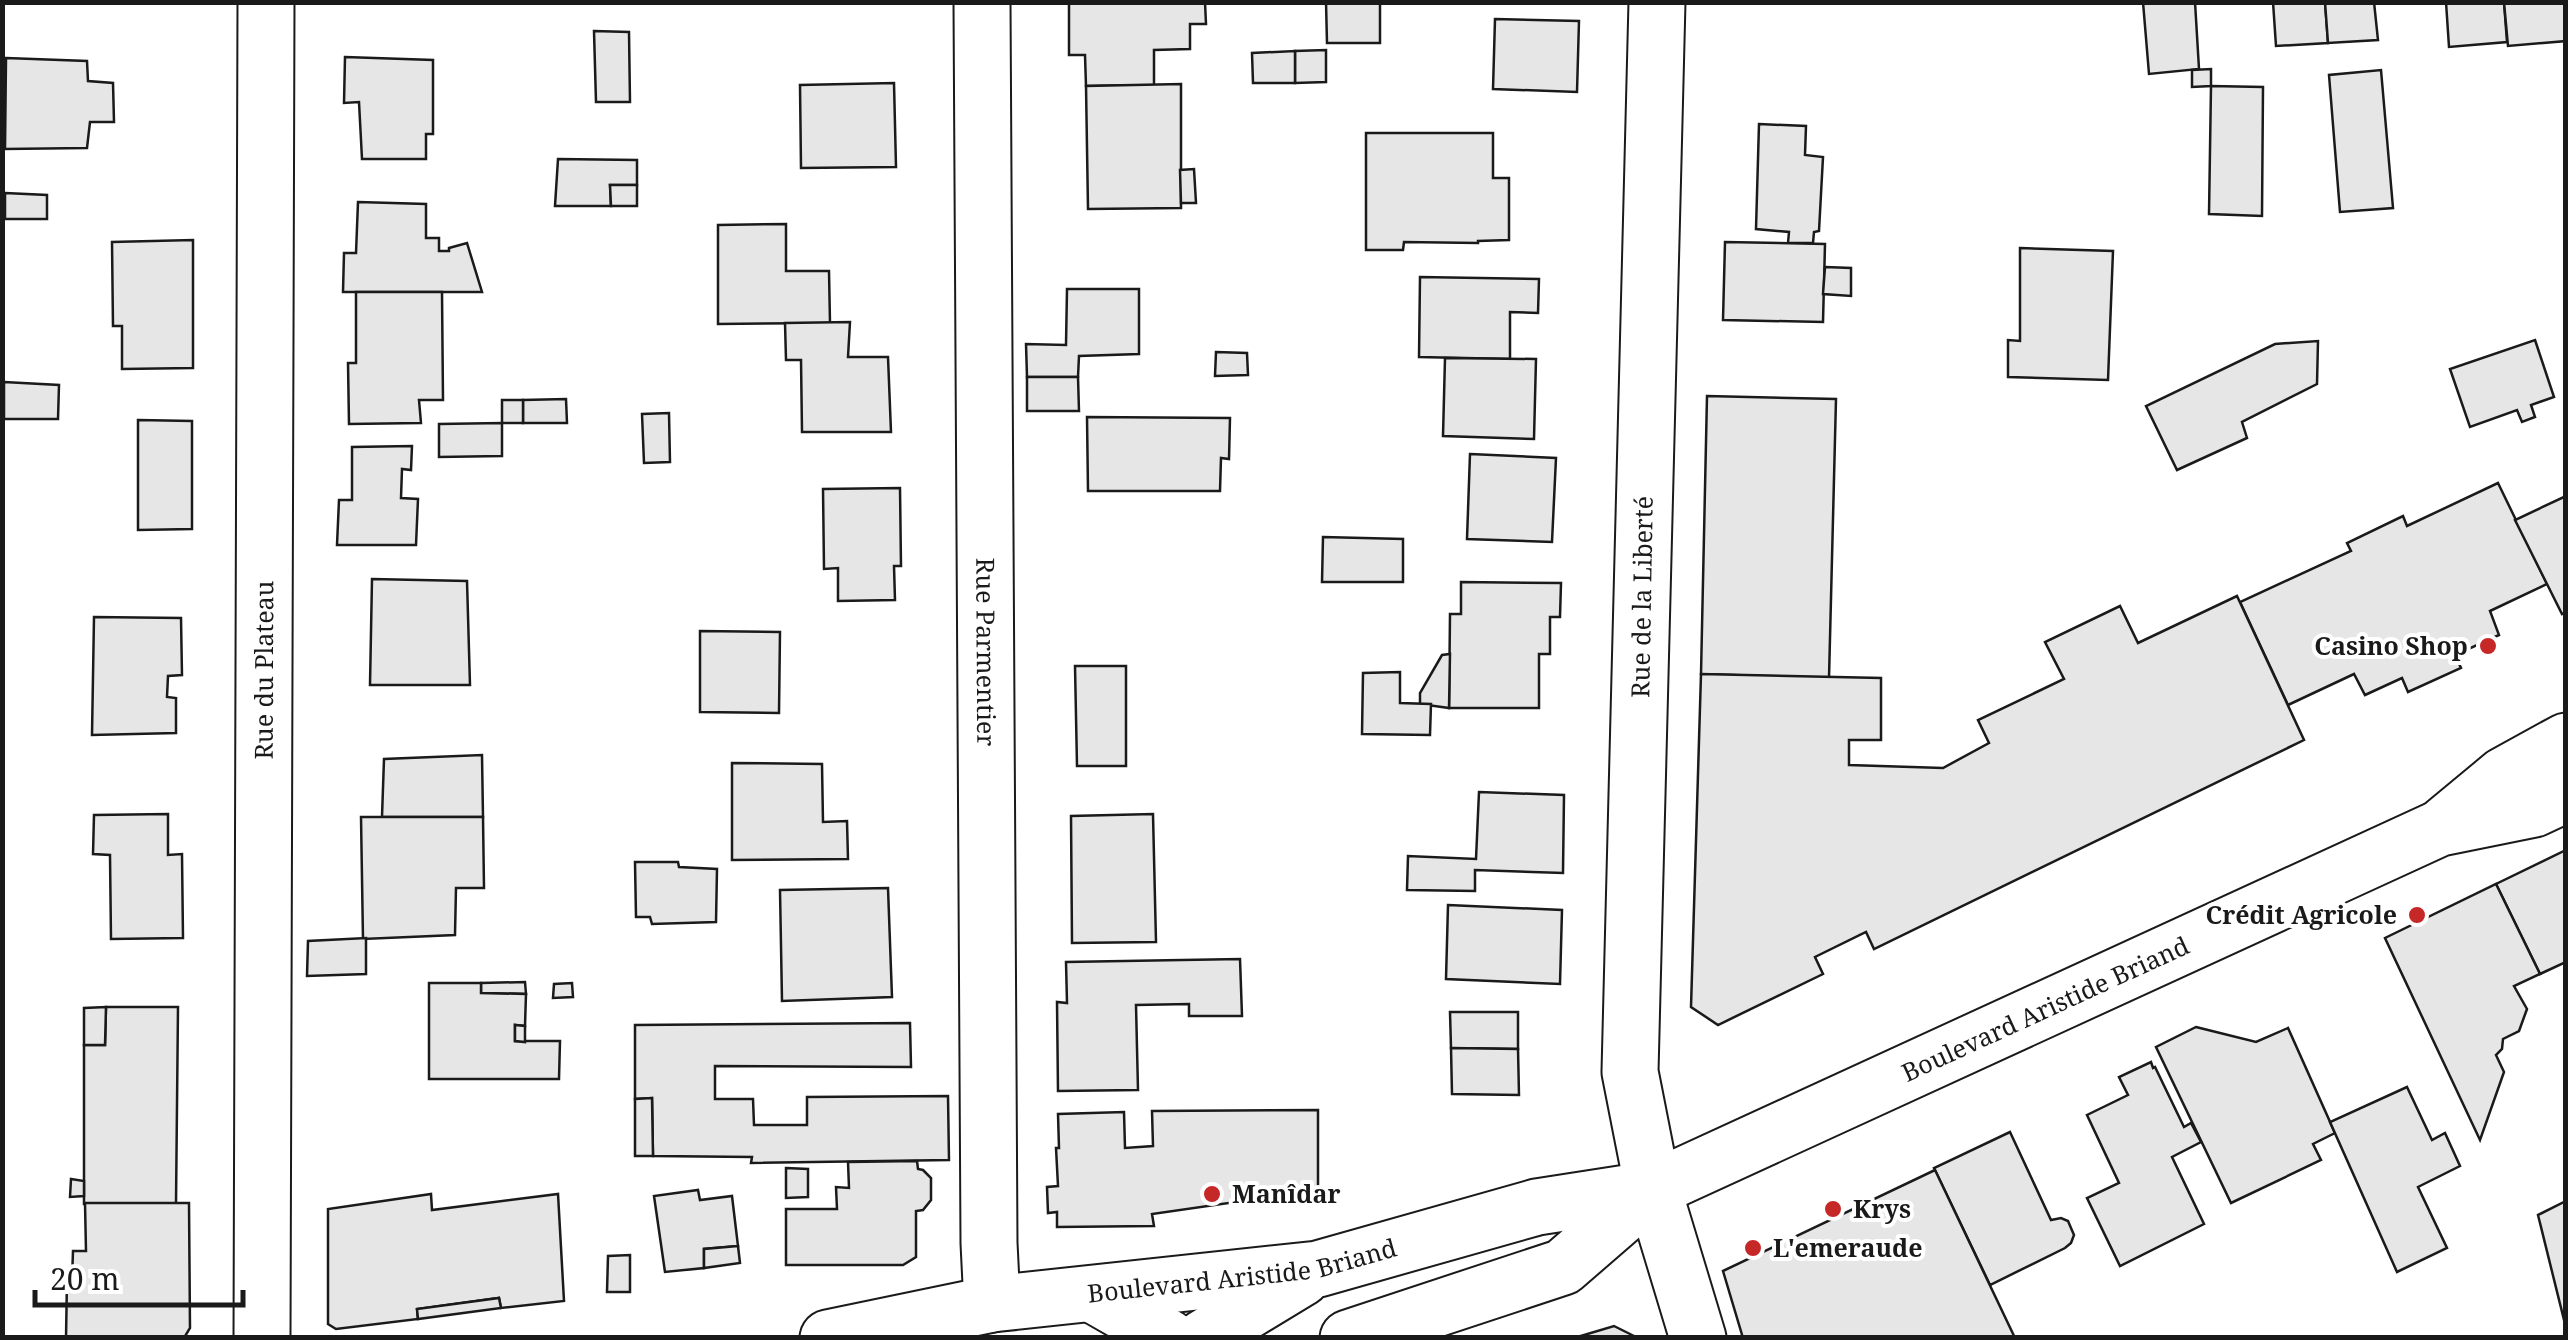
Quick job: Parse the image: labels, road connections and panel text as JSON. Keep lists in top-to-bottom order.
{
  "streets": {
    "street": [
      "Rue de la Liberté",
      "Rue Parmentier",
      "Rue du Plateau",
      "Boulevard Aristide Briand"
    ]
  },
  "crossings": [
    ["Rue de la Liberté", "Boulevard Aristide Briand"],
    ["Rue Parmentier", "Boulevard Aristide Briand"]
  ],
  "places": [
    "Casino Shop",
    "Crédit Agricole",
    "Manîdar",
    "Krys",
    "L'emeraude"
  ],
  "scale_bar": "20 m"
}
